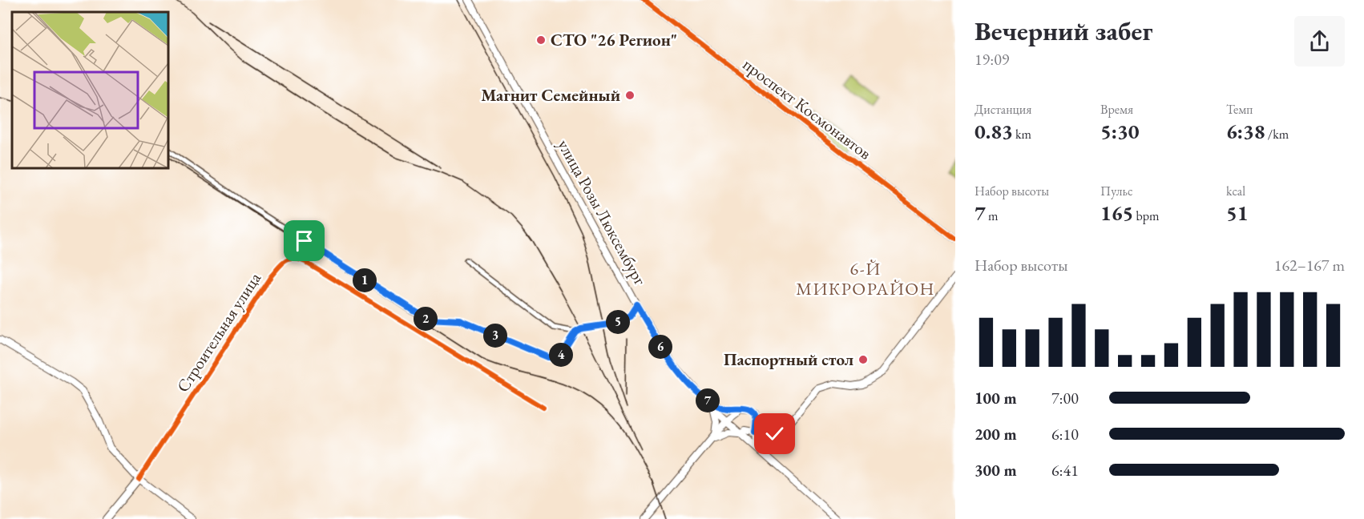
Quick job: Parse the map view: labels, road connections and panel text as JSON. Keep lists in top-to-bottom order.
{
  "streets": {
    "main road": ["проспект Космонавтов", "улица Розы Люксембург", "Строительная улица"]
  },
  "districts": ["6-Й МИКРОРАЙОН"],
  "places": ["СТО \"26 Регион\"", "Магнит Семейный", "Паспортный стол"],
  "page": {
    "heading": ["Вечерний забег", "19:09"],
    "stats": [
      ["Дистанция", "0.83 km"],
      ["Время", "5:30"],
      ["Темп", "6:38 /km"],
      ["Набор высоты", "7 m"],
      ["Пульс", "165 bpm"],
      ["kcal", "51"]
    ],
    "chart": ["Набор высоты", "162–167 m"],
    "pins": [
      "1",
      "2",
      "5",
      "3",
      "6",
      "4",
      "7"
    ],
    "list": [
      {
        "name": "100 m",
        "note": "7:00"
      },
      {
        "name": "200 m",
        "note": "6:10"
      },
      {
        "name": "300 m",
        "note": "6:41"
      }
    ]
  }
}
